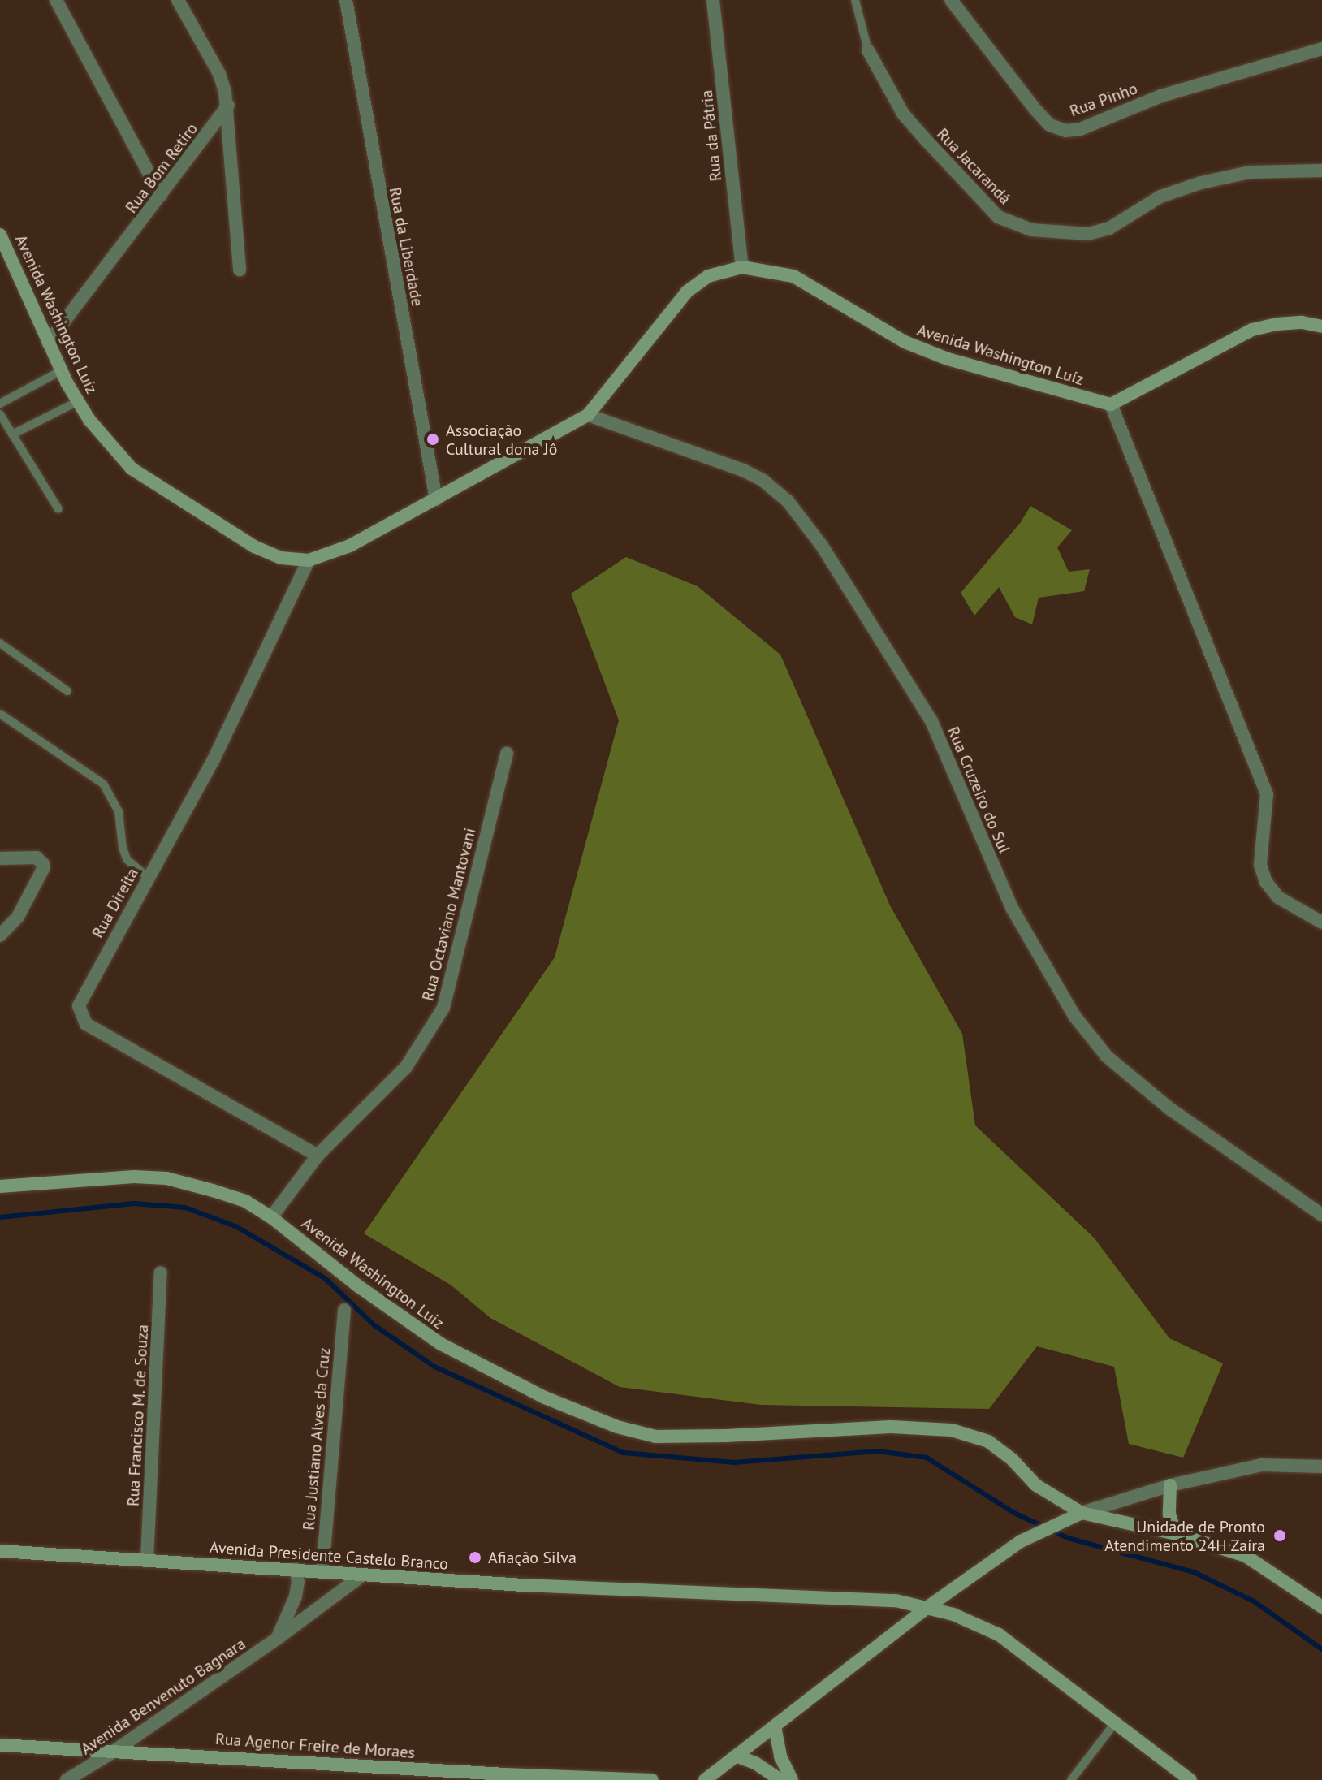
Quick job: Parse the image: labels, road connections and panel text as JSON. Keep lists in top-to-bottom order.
{
  "streets": {
    "main road": [
      "Avenida Washington Luíz",
      "Avenida Washington Luiz",
      "Avenida Presidente Castelo Branco",
      "Rua Agenor Freire de Moraes"
    ],
    "street": [
      "Rua Pinho",
      "Rua da Pátria",
      "Rua Jacarandá",
      "Rua Bom Retiro",
      "Rua da Liberdade",
      "Rua Cruzeiro do Sul",
      "Rua Direita",
      "Rua Octaviano Mantovani",
      "Rua Francisco M. de Souza",
      "Rua Justiano Alves da Cruz",
      "Avenida Benvenuto Bagnara"
    ]
  },
  "crossings": [
    ["Rua da Pátria", "Avenida Washington Luíz"],
    ["Rua Bom Retiro", "Avenida Washington Luíz"],
    ["Rua da Liberdade", "Avenida Washington Luíz"],
    ["Avenida Washington Luíz", "Rua Cruzeiro do Sul"],
    ["Avenida Washington Luíz", "Rua Direita"],
    ["Rua Direita", "Rua Octaviano Mantovani"],
    ["Rua Octaviano Mantovani", "Avenida Washington Luiz"],
    ["Rua Francisco M. de Souza", "Avenida Presidente Castelo Branco"],
    ["Rua Justiano Alves da Cruz", "Avenida Presidente Castelo Branco"],
    ["Avenida Presidente Castelo Branco", "Avenida Benvenuto Bagnara"],
    ["Avenida Benvenuto Bagnara", "Rua Agenor Freire de Moraes"]
  ],
  "places": ["Associação Cultural dona Jô", "Unidade de Pronto Atendimento 24H Zaíra", "Afiação Silva"]
}
